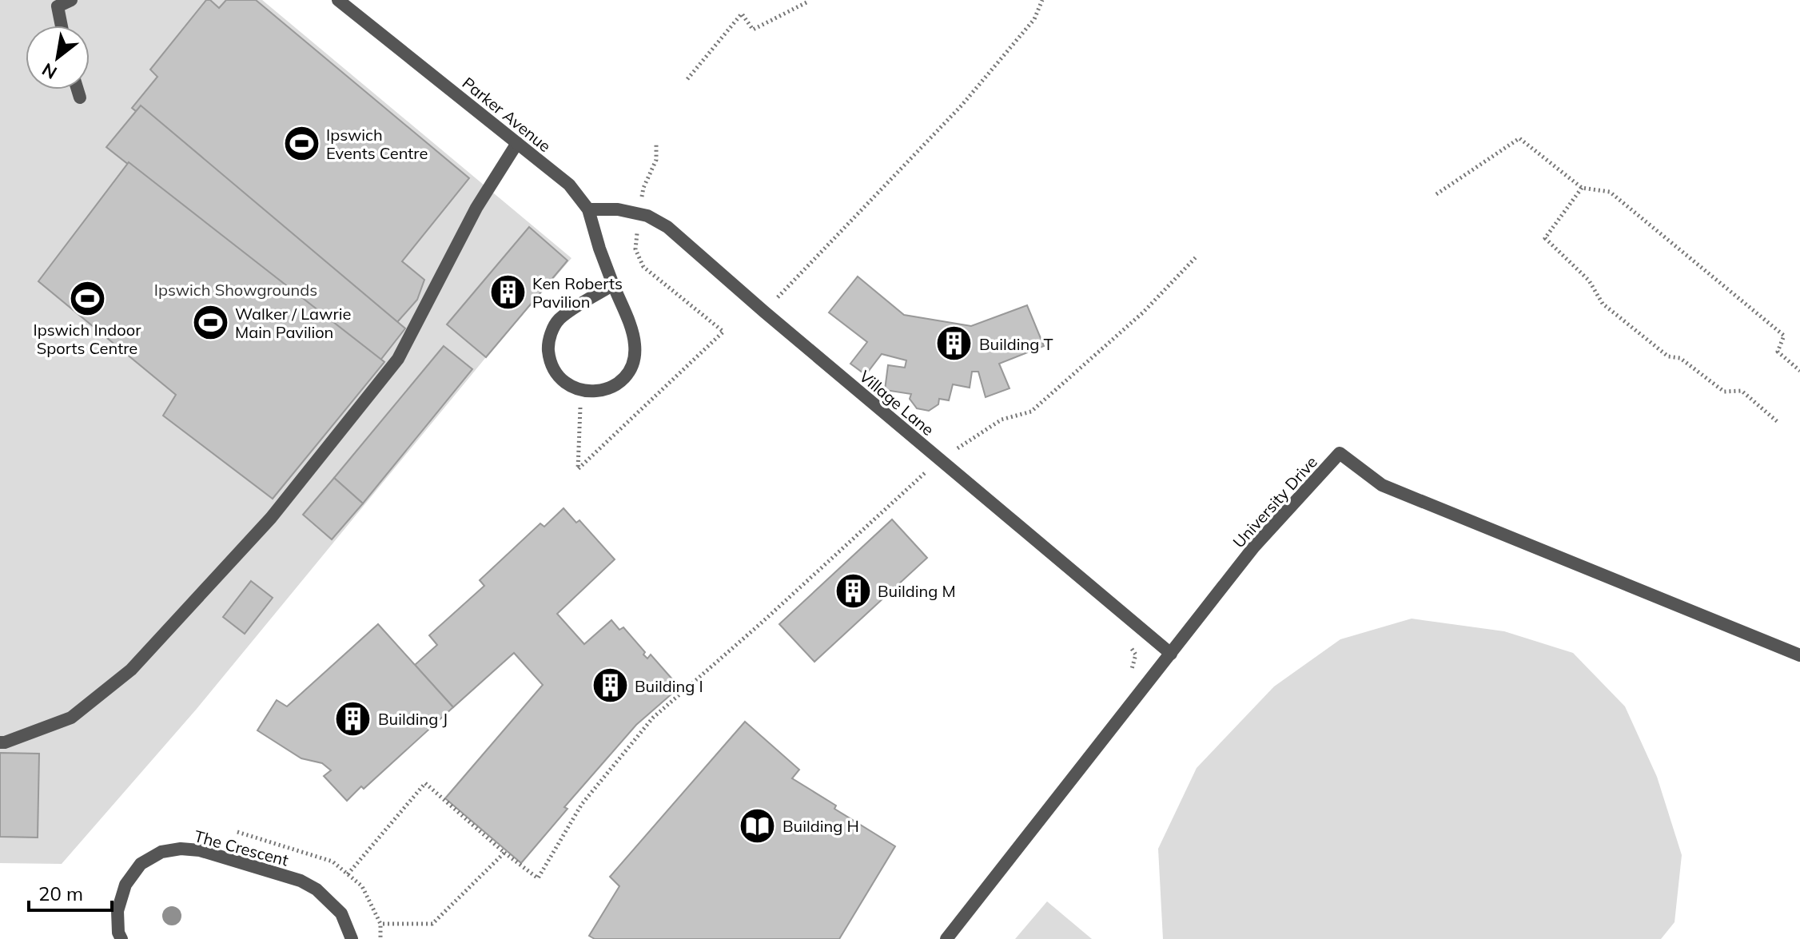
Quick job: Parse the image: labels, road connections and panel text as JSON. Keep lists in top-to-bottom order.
{
  "streets": {
    "street": [
      "Parker Avenue",
      "Village Lane",
      "University Drive",
      "The Crescent"
    ]
  },
  "crossings": [
    ["Parker Avenue", "Village Lane"],
    ["Village Lane", "University Drive"]
  ],
  "parks": ["Ipswich Showgrounds"],
  "places": {
    "sports": ["Ipswich Events Centre", "Ipswich Indoor Sports Centre", "Walker / Lawrie Main Pavilion"],
    "building": [
      "Ken Roberts Pavilion",
      "Building T",
      "Building M",
      "Building I",
      "Building J"
    ],
    "library": ["Building H"]
  },
  "scale_bar": "20 m",
  "north": "bottom left"
}
